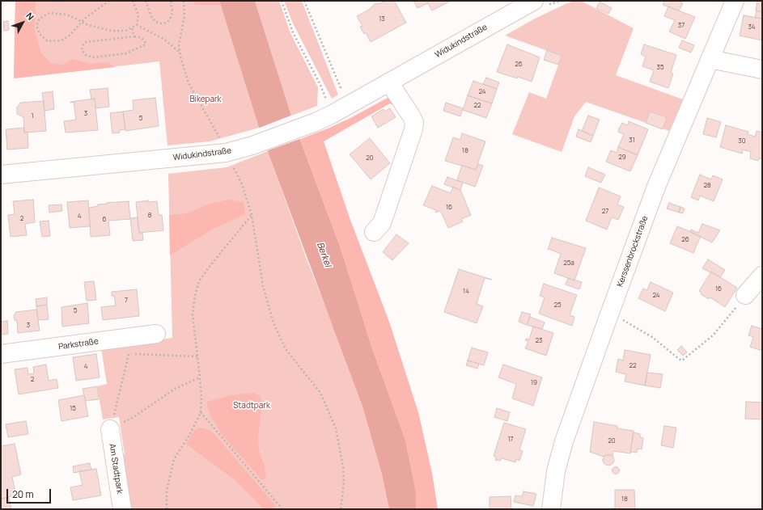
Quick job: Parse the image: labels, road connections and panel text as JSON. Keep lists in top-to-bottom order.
{
  "streets": {
    "street": [
      "Widukindstraße",
      "Kerssenbrockstraße",
      "Parkstraße",
      "Am Stadtpark"
    ]
  },
  "water": ["Berkel"],
  "parks": ["Bikepark", "Stadtpark"],
  "house_numbers": [
    "13",
    "37",
    "34",
    "26",
    "35",
    "24",
    "22",
    "3",
    "1",
    "5",
    "31",
    "30",
    "18",
    "29",
    "20",
    "28",
    "16",
    "27",
    "8",
    "4",
    "2",
    "6",
    "26",
    "25a",
    "16",
    "14",
    "24",
    "7",
    "25",
    "5",
    "3",
    "23",
    "22",
    "4",
    "2",
    "19",
    "15",
    "17",
    "20",
    "18"
  ],
  "scale_bar": "20 m",
  "north": "top right"
}
